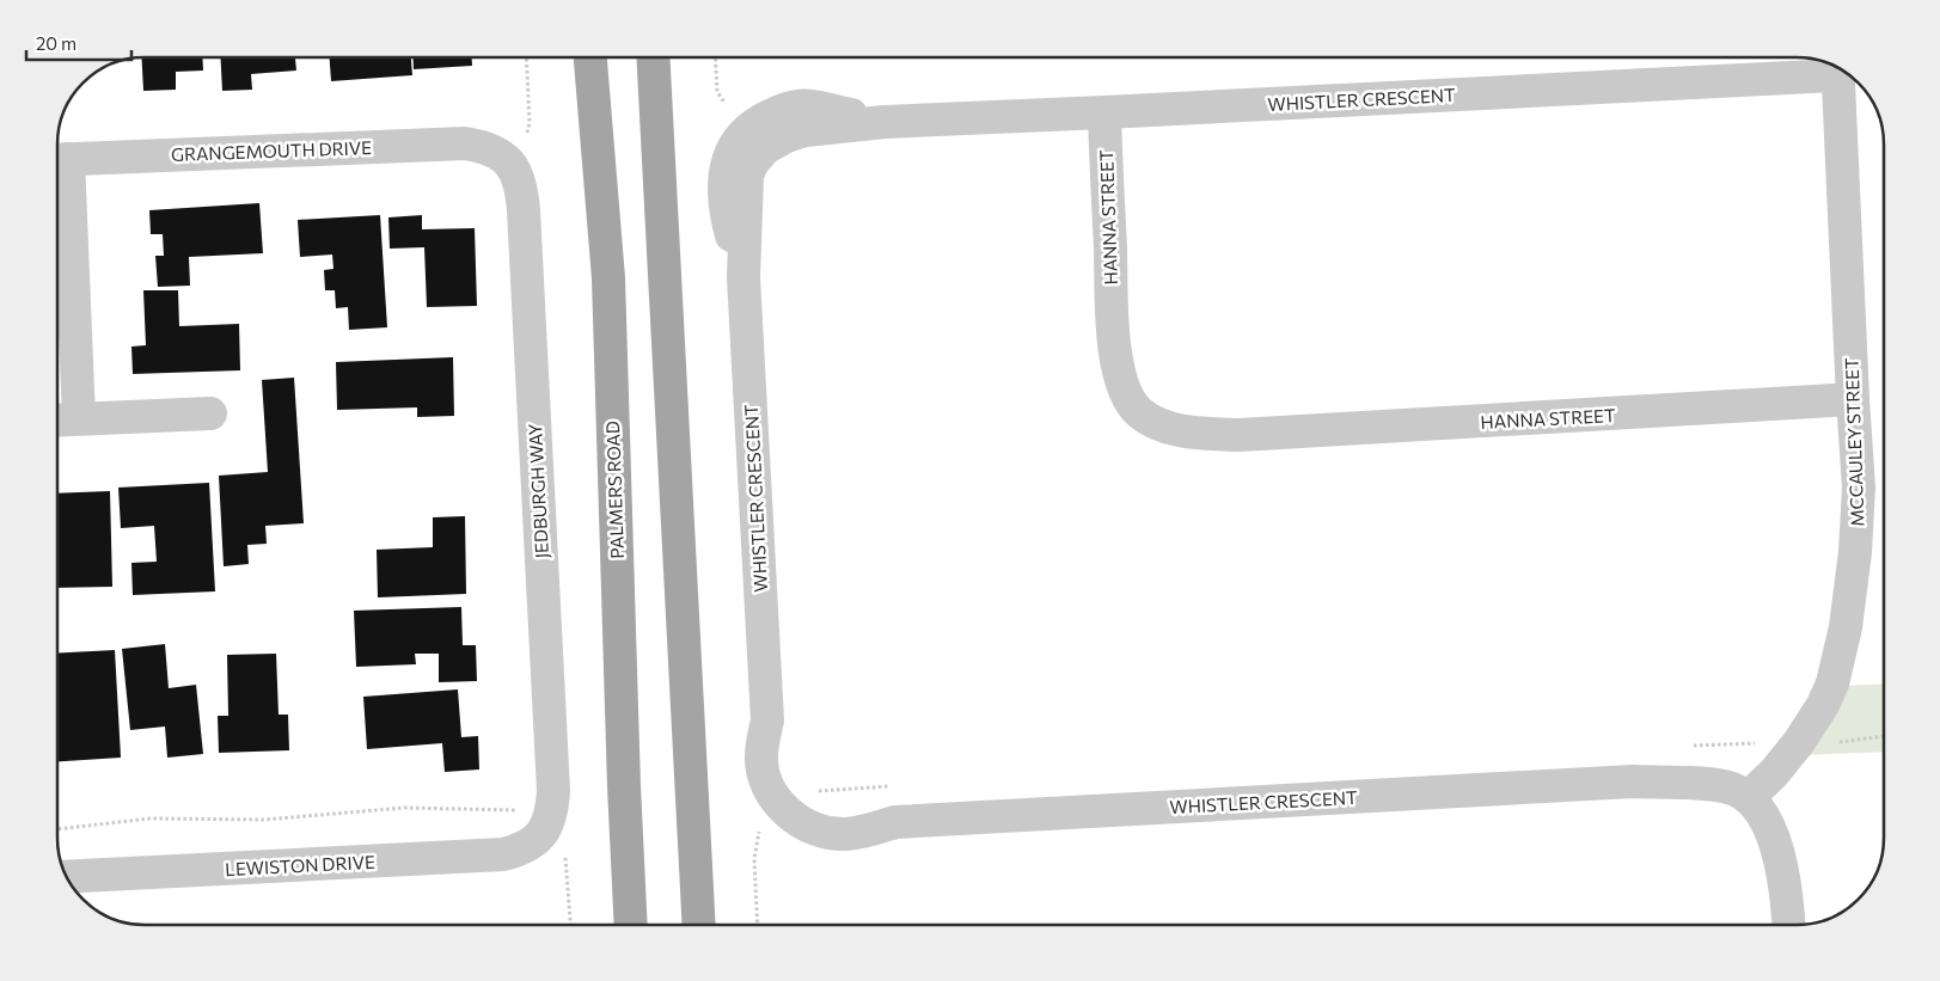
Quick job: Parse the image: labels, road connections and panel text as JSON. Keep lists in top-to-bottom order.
{
  "streets": {
    "main road": ["PALMERS ROAD"],
    "street": [
      "WHISTLER CRESCENT",
      "GRANGEMOUTH DRIVE",
      "HANNA STREET",
      "MCCAULEY STREET",
      "JEDBURGH WAY",
      "LEWISTON DRIVE"
    ]
  },
  "crossings": [
    ["WHISTLER CRESCENT", "HANNA STREET"],
    ["WHISTLER CRESCENT", "MCCAULEY STREET"],
    ["GRANGEMOUTH DRIVE", "JEDBURGH WAY"],
    ["HANNA STREET", "MCCAULEY STREET"],
    ["JEDBURGH WAY", "LEWISTON DRIVE"]
  ],
  "scale_bar": "20 m"
}
